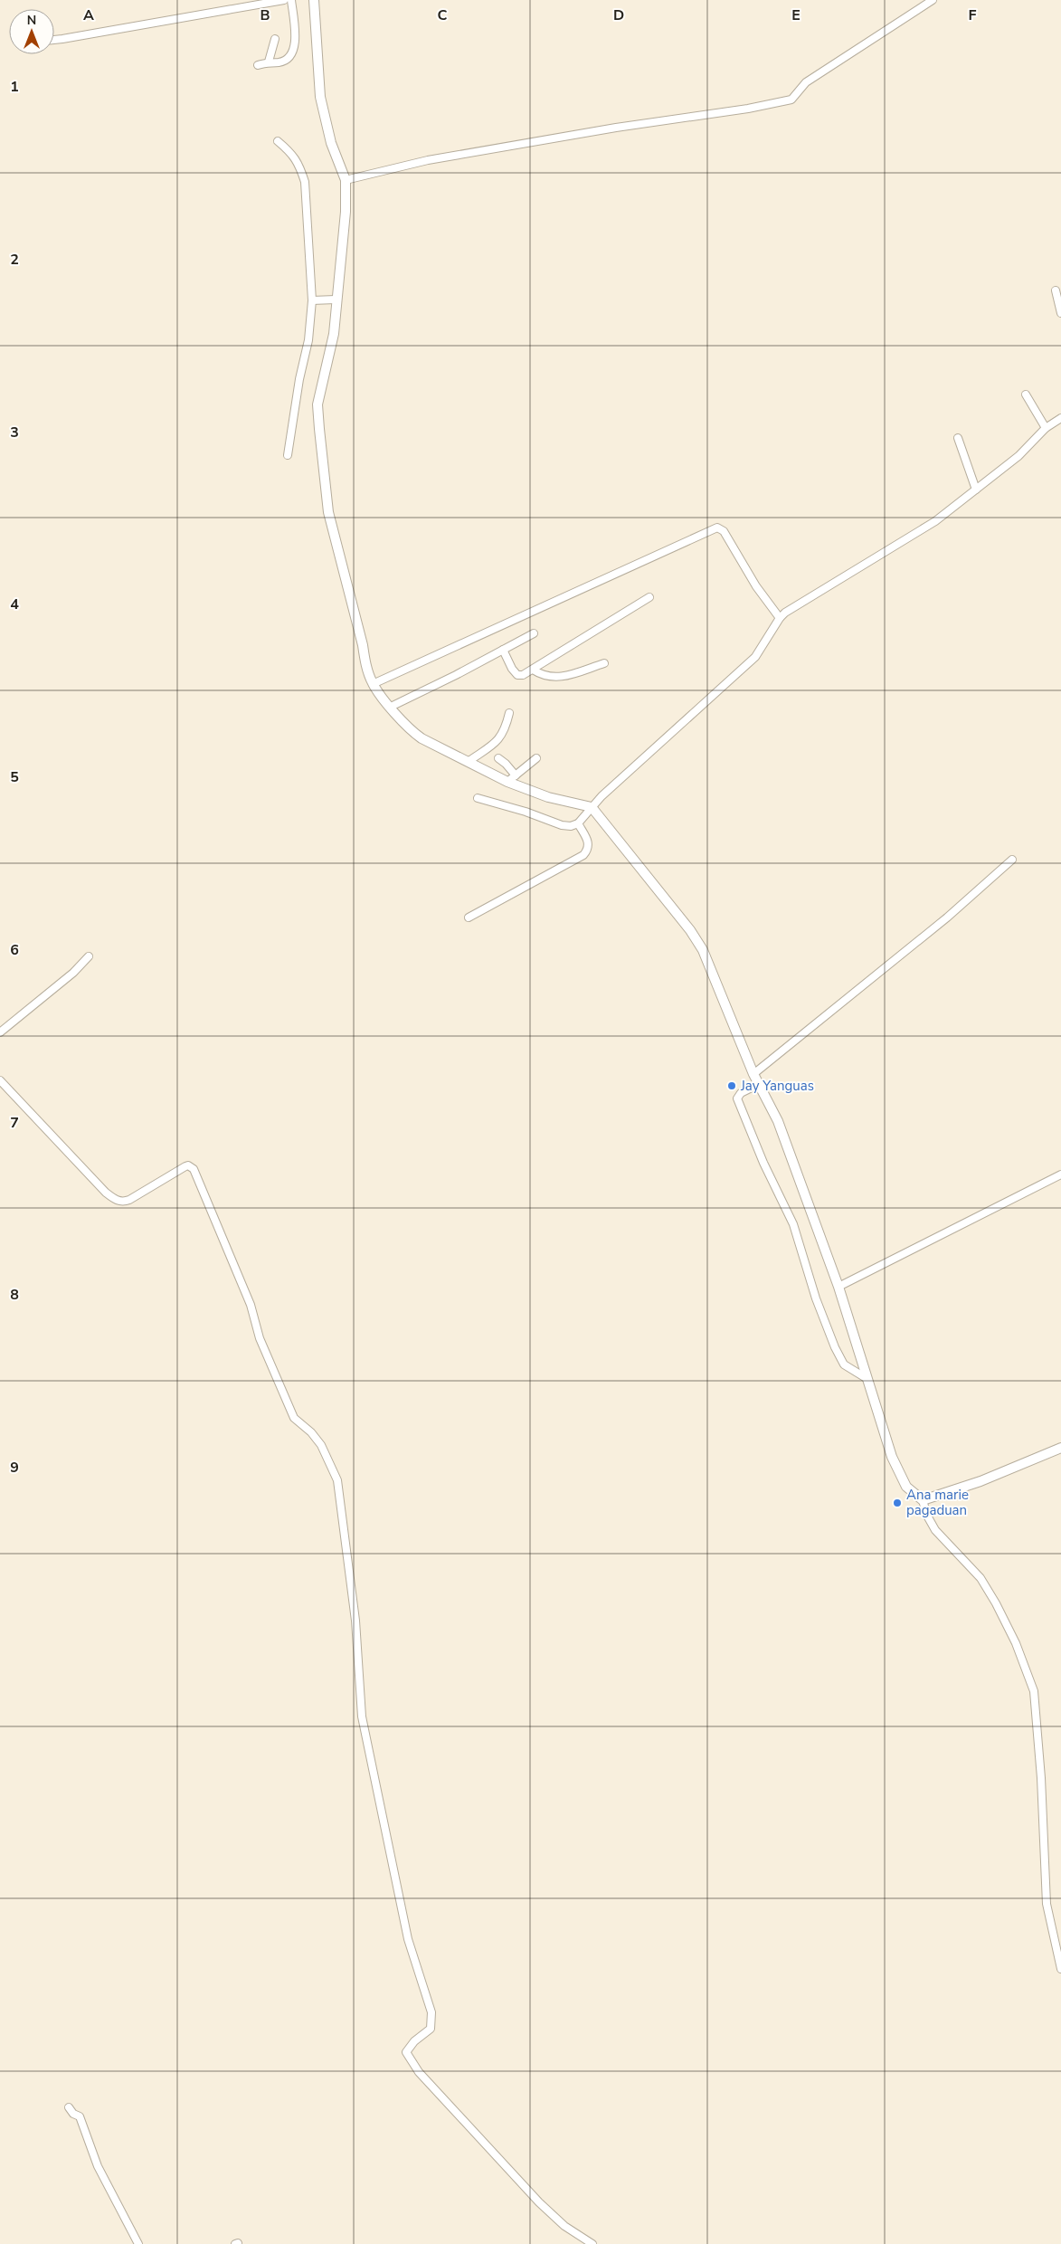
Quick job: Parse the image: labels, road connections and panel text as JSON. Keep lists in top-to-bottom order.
{
  "places": ["Jay Yanguas", "Ana marie pagaduan"],
  "north": "top",
  "grid": {
    "columns": [
      "A",
      "B",
      "C",
      "D",
      "E",
      "F"
    ],
    "rows": [
      "1",
      "2",
      "3",
      "4",
      "5",
      "6",
      "7",
      "8",
      "9"
    ]
  }
}
